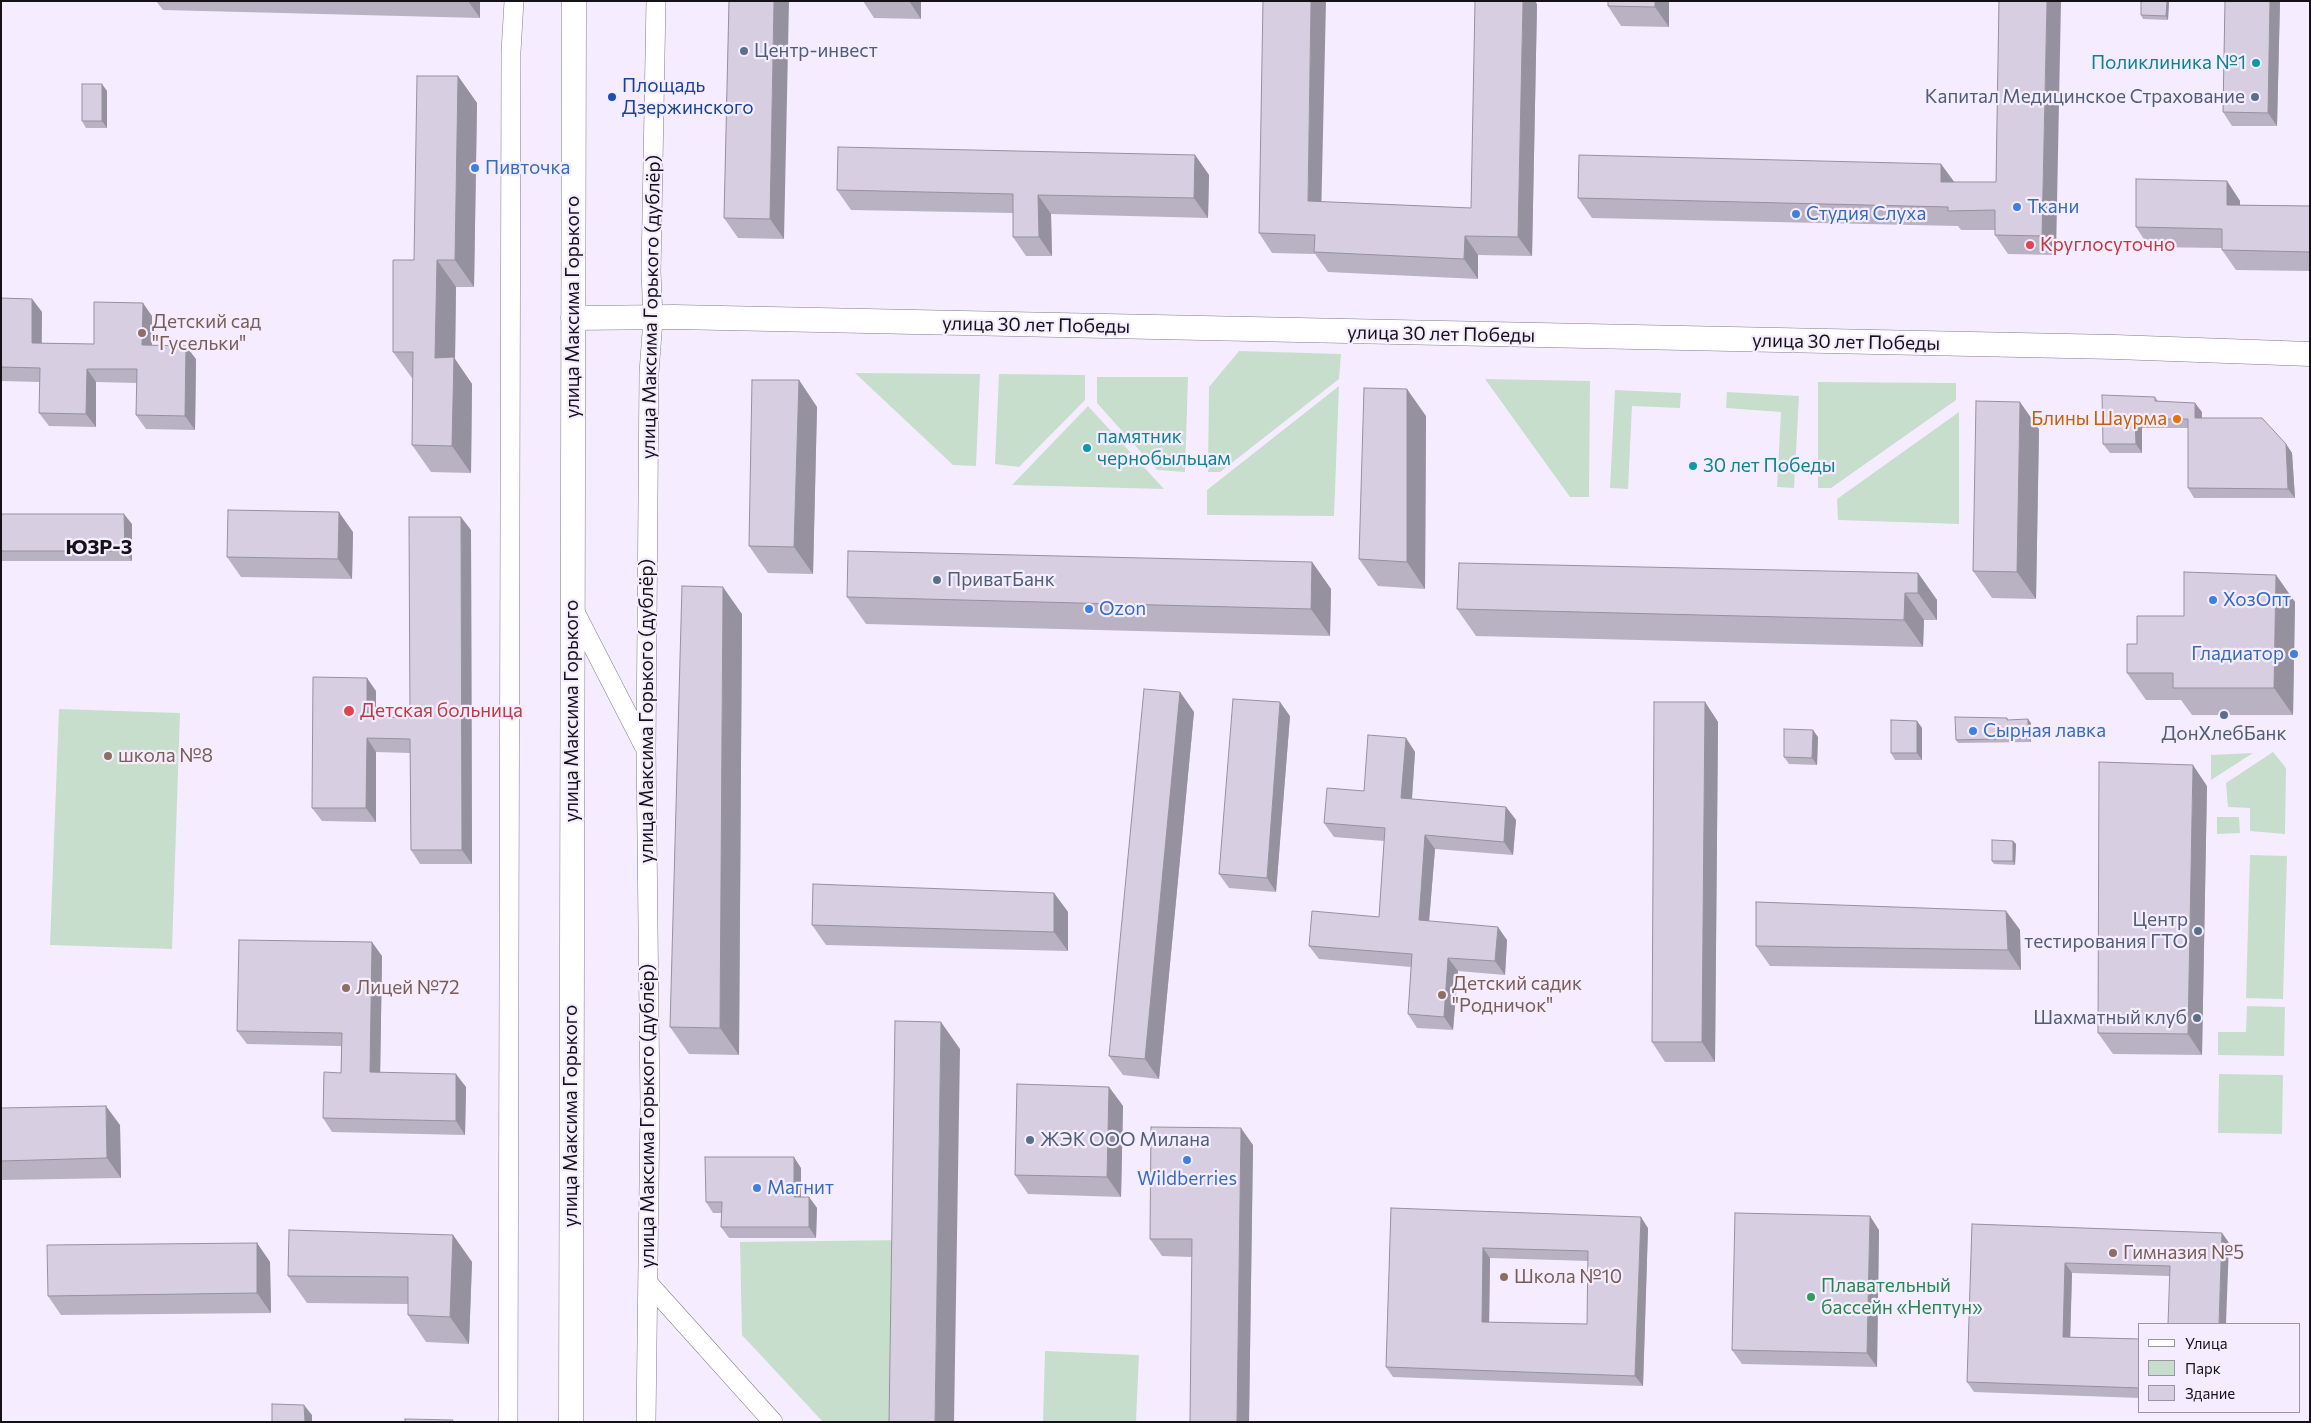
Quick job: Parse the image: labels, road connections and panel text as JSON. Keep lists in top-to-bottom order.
{
  "streets": {
    "street": ["улица Максима Горького", "улица Максима Горького (дублёр)", "улица 30 лет Победы"]
  },
  "crossings": [
    ["улица Максима Горького", "улица 30 лет Победы"],
    ["улица Максима Горького (дублёр)", "улица 30 лет Победы"]
  ],
  "districts": ["ЮЗР-3"],
  "places": [
    "Центр-инвест",
    "Поликлиника №1",
    "Площадь Дзержинского",
    "Капитал Медицинское Страхование",
    "Пивточка",
    "Ткани",
    "Студия Слуха",
    "Круглосуточно",
    "Детский сад \"Гусельки\"",
    "Блины Шаурма",
    "памятник чернобыльцам",
    "30 лет Победы",
    "ПриватБанк",
    "ХозОпт",
    "Ozon",
    "Гладиатор",
    "Детская больница",
    "ДонХлебБанк",
    "Сырная лавка",
    "школа №8",
    "Центр тестирования ГТО",
    "Лицей №72",
    "Детский садик \"Родничок\"",
    "Шахматный клуб",
    "ЖЭК ООО Милана",
    "Wildberries",
    "Магнит",
    "Гимназия №5",
    "Школа №10",
    "Плавательный бассейн «Нептун»"
  ],
  "legend": ["Улица", "Парк", "Здание"]
}
